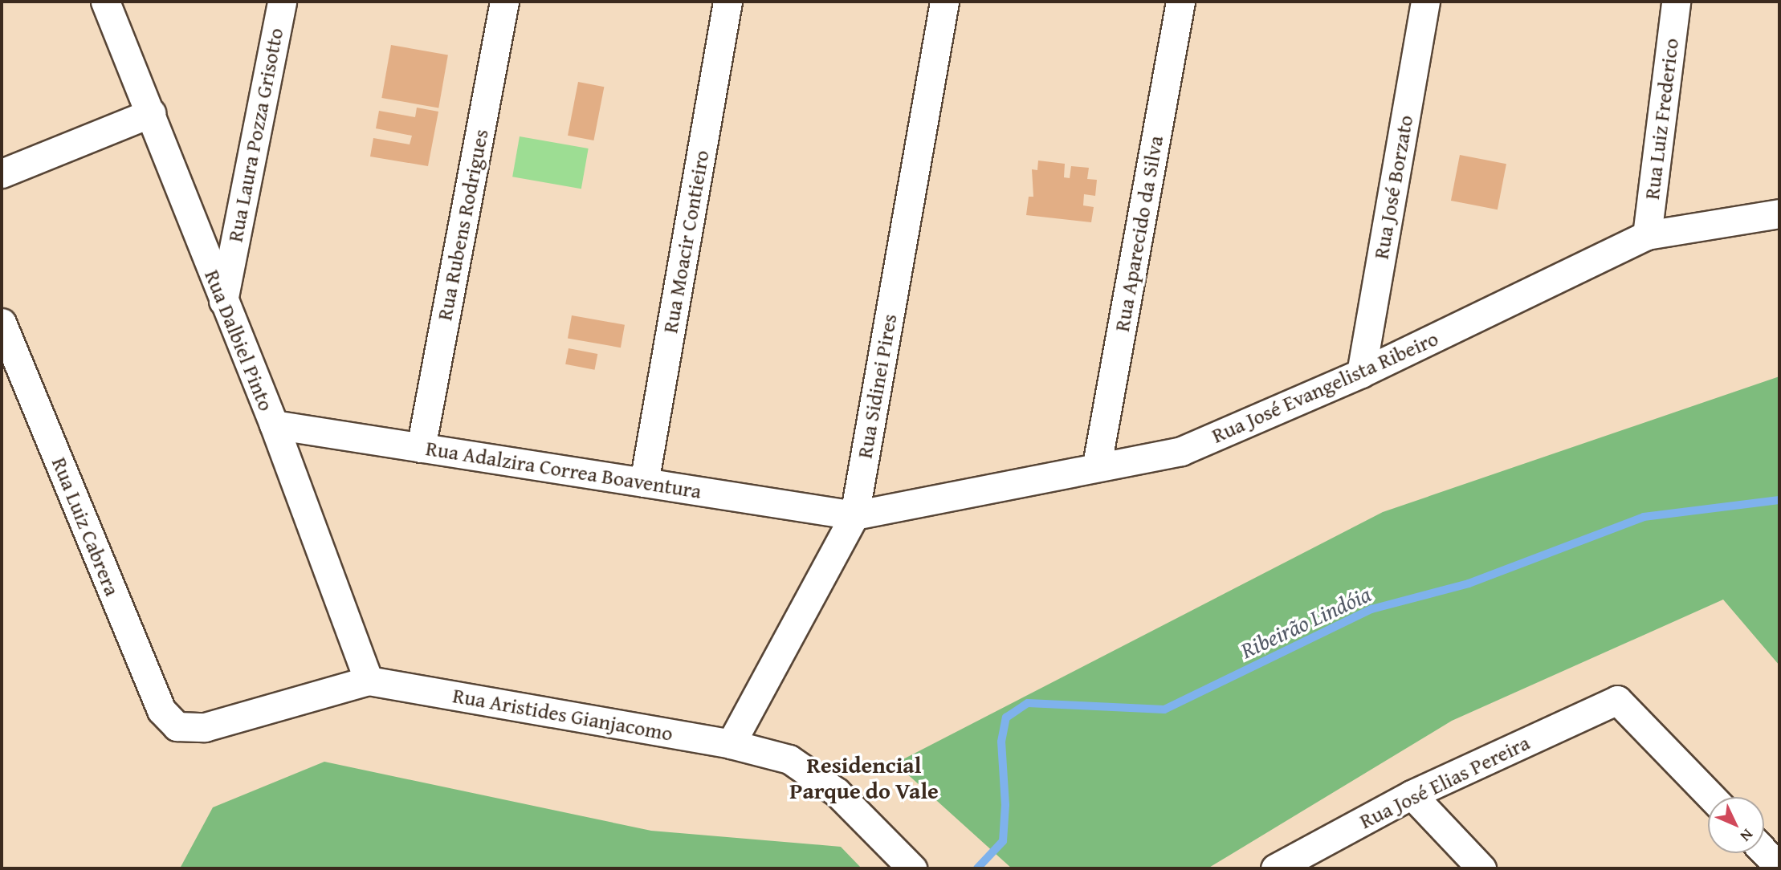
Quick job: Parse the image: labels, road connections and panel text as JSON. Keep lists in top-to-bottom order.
{
  "streets": {
    "street": [
      "Rua Luiz Frederico",
      "Rua Laura Pozza Grisotto",
      "Rua José Borzato",
      "Rua Rubens Rodrigues",
      "Rua Aparecido da Silva",
      "Rua Moacir Contieiro",
      "Rua Dalbiel Pinto",
      "Rua Sidinei Pires",
      "Rua José Evangelista Ribeiro",
      "Rua Adalzira Correa Boaventura",
      "Rua Luiz Cabrera",
      "Rua Aristides Gianjacomo",
      "Rua José Elias Pereira"
    ]
  },
  "crossings": [
    ["Rua Luiz Frederico", "Rua José Evangelista Ribeiro"],
    ["Rua Laura Pozza Grisotto", "Rua Dalbiel Pinto"],
    ["Rua José Borzato", "Rua José Evangelista Ribeiro"],
    ["Rua Rubens Rodrigues", "Rua Adalzira Correa Boaventura"],
    ["Rua Aparecido da Silva", "Rua José Evangelista Ribeiro"],
    ["Rua Moacir Contieiro", "Rua Adalzira Correa Boaventura"],
    ["Rua Dalbiel Pinto", "Rua Adalzira Correa Boaventura"],
    ["Rua Dalbiel Pinto", "Rua Aristides Gianjacomo"],
    ["Rua Sidinei Pires", "Rua José Evangelista Ribeiro"],
    ["Rua Sidinei Pires", "Rua Adalzira Correa Boaventura"],
    ["Rua Sidinei Pires", "Rua Aristides Gianjacomo"],
    ["Rua José Evangelista Ribeiro", "Rua Adalzira Correa Boaventura"],
    ["Rua Luiz Cabrera", "Rua Aristides Gianjacomo"]
  ],
  "districts": ["Residencial Parque do Vale"],
  "water": ["Ribeirão Lindóia"],
  "north": "bottom right"
}
